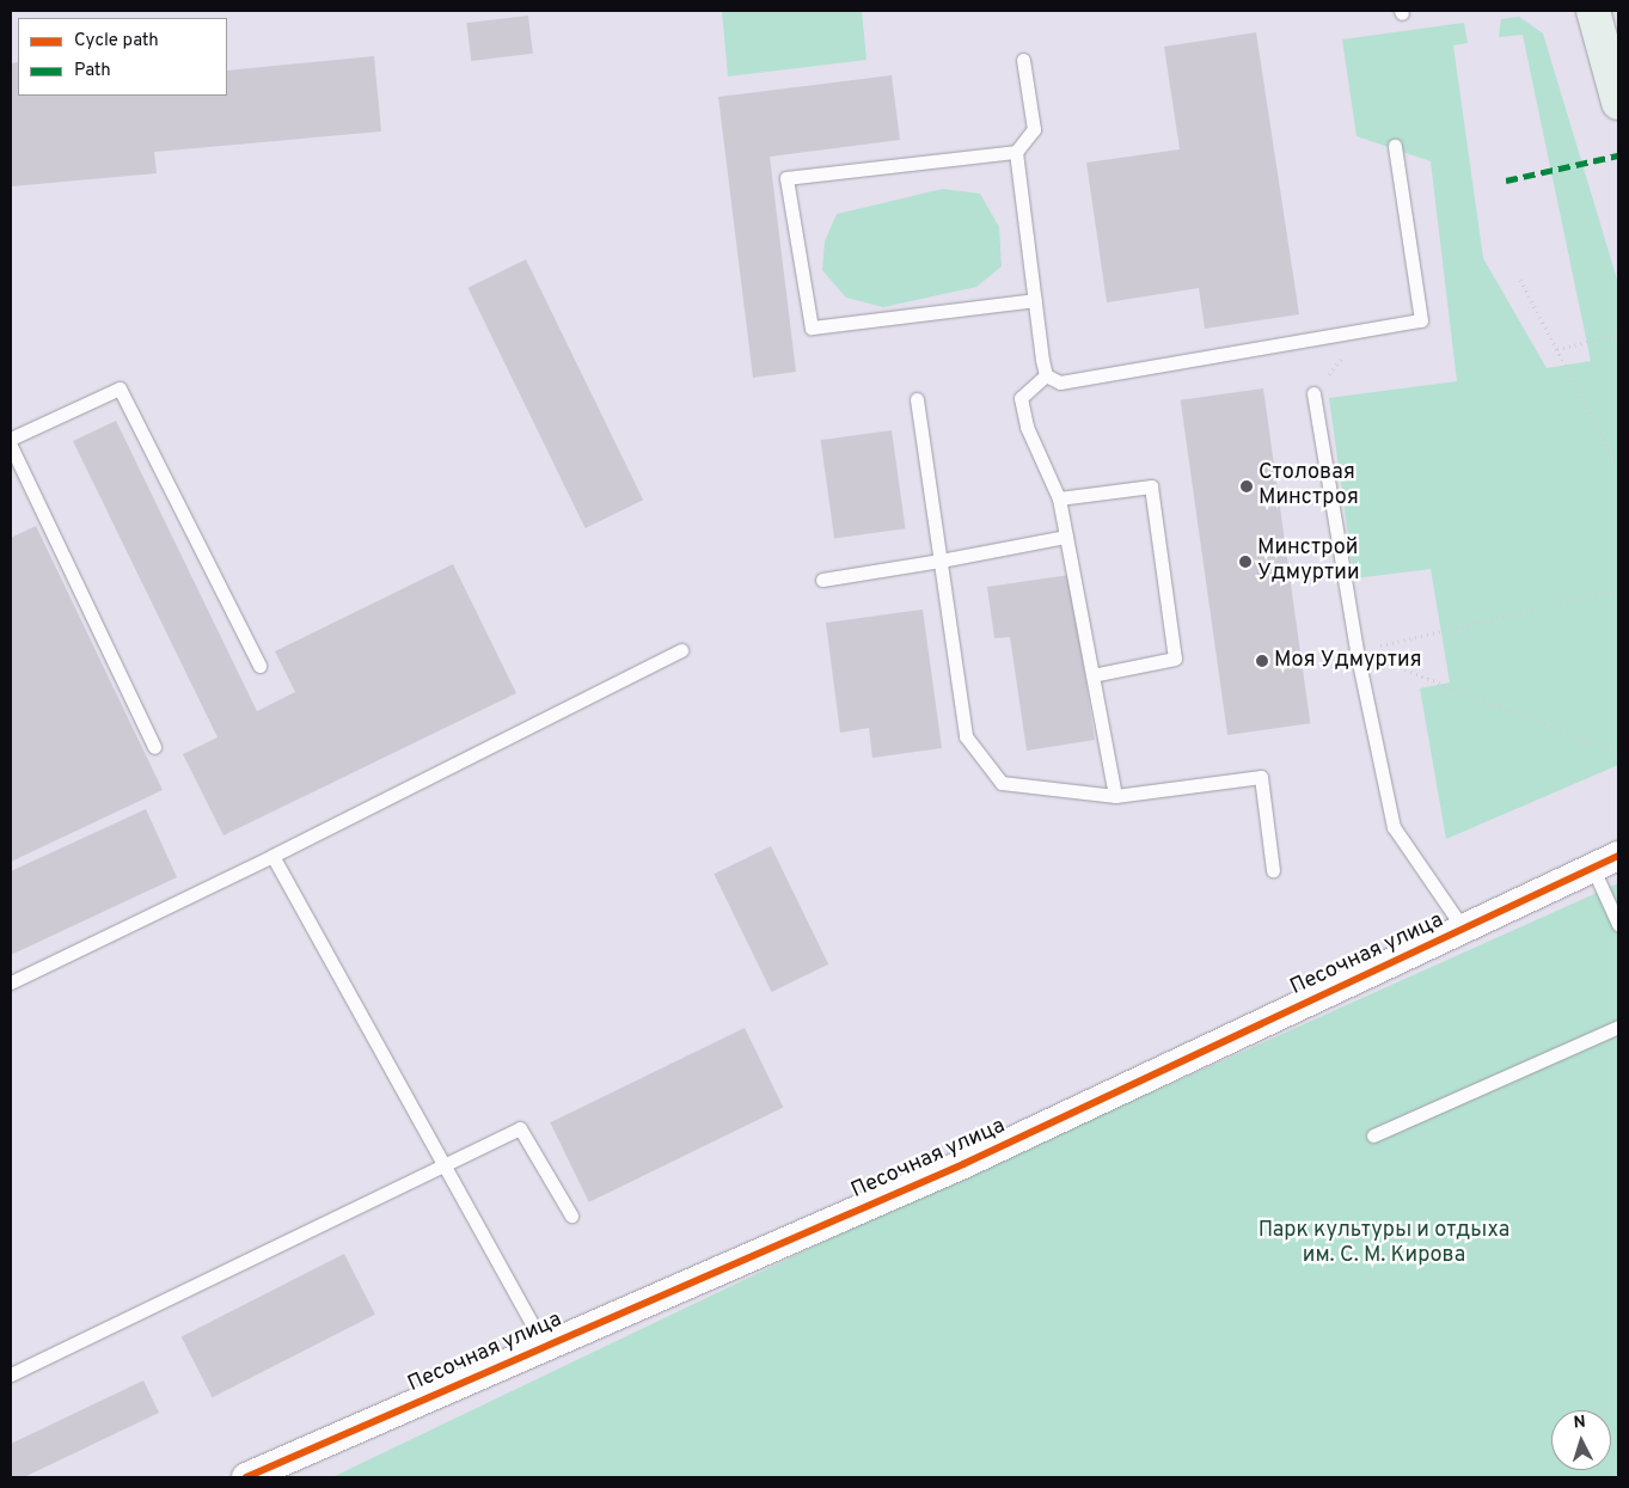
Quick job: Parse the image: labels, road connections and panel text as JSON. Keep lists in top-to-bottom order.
{
  "streets": {
    "street": ["Песочная улица"]
  },
  "parks": ["Парк культуры и отдыха им. С. М. Кирова"],
  "places": ["Столовая Минстроя", "Минстрой Удмуртии", "Моя Удмуртия"],
  "legend": ["Cycle path", "Path"],
  "north": "top"
}
